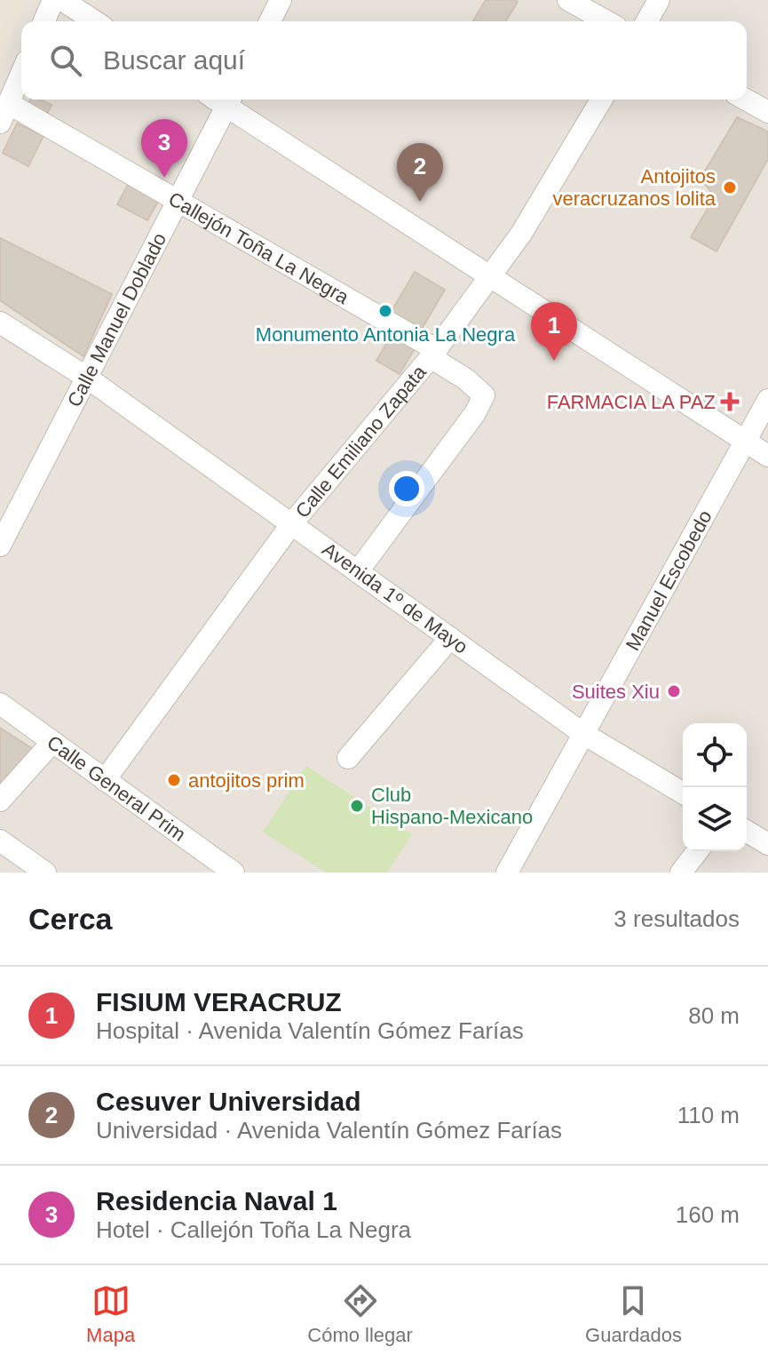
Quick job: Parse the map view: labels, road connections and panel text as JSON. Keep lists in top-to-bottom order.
{
  "streets": {
    "street": [
      "Callejón Toña La Negra",
      "Calle Manuel Doblado",
      "Calle Emiliano Zapata",
      "Manuel Escobedo",
      "Avenida 1º de Mayo",
      "Calle General Prim"
    ]
  },
  "crossings": [
    ["Callejón Toña La Negra", "Calle Manuel Doblado"],
    ["Callejón Toña La Negra", "Calle Emiliano Zapata"],
    ["Callejón Toña La Negra", "Avenida 1º de Mayo"],
    ["Calle Manuel Doblado", "Avenida 1º de Mayo"],
    ["Calle Emiliano Zapata", "Avenida 1º de Mayo"],
    ["Calle Emiliano Zapata", "Calle General Prim"],
    ["Manuel Escobedo", "Avenida 1º de Mayo"]
  ],
  "places": {
    "other": [
      "Antojitos veracruzanos lolita",
      "Monumento Antonia La Negra",
      "Suites Xiu",
      "antojitos prim",
      "Club Hispano-Mexicano"
    ],
    "health": ["FARMACIA LA PAZ"]
  },
  "page": {
    "search": "Buscar aquí",
    "pins": ["3", "2", "1"],
    "heading": ["Cerca", "3 resultados"],
    "list": [
      {
        "mark": "1",
        "name": "FISIUM VERACRUZ",
        "note": "Hospital · Avenida Valentín Gómez Farías",
        "value": "80 m"
      },
      {
        "mark": "2",
        "name": "Cesuver Universidad",
        "note": "Universidad · Avenida Valentín Gómez Farías",
        "value": "110 m"
      },
      {
        "mark": "3",
        "name": "Residencia Naval 1",
        "note": "Hotel · Callejón Toña La Negra",
        "value": "160 m"
      }
    ],
    "nav": ["Mapa", "Cómo llegar", "Guardados"]
  }
}
